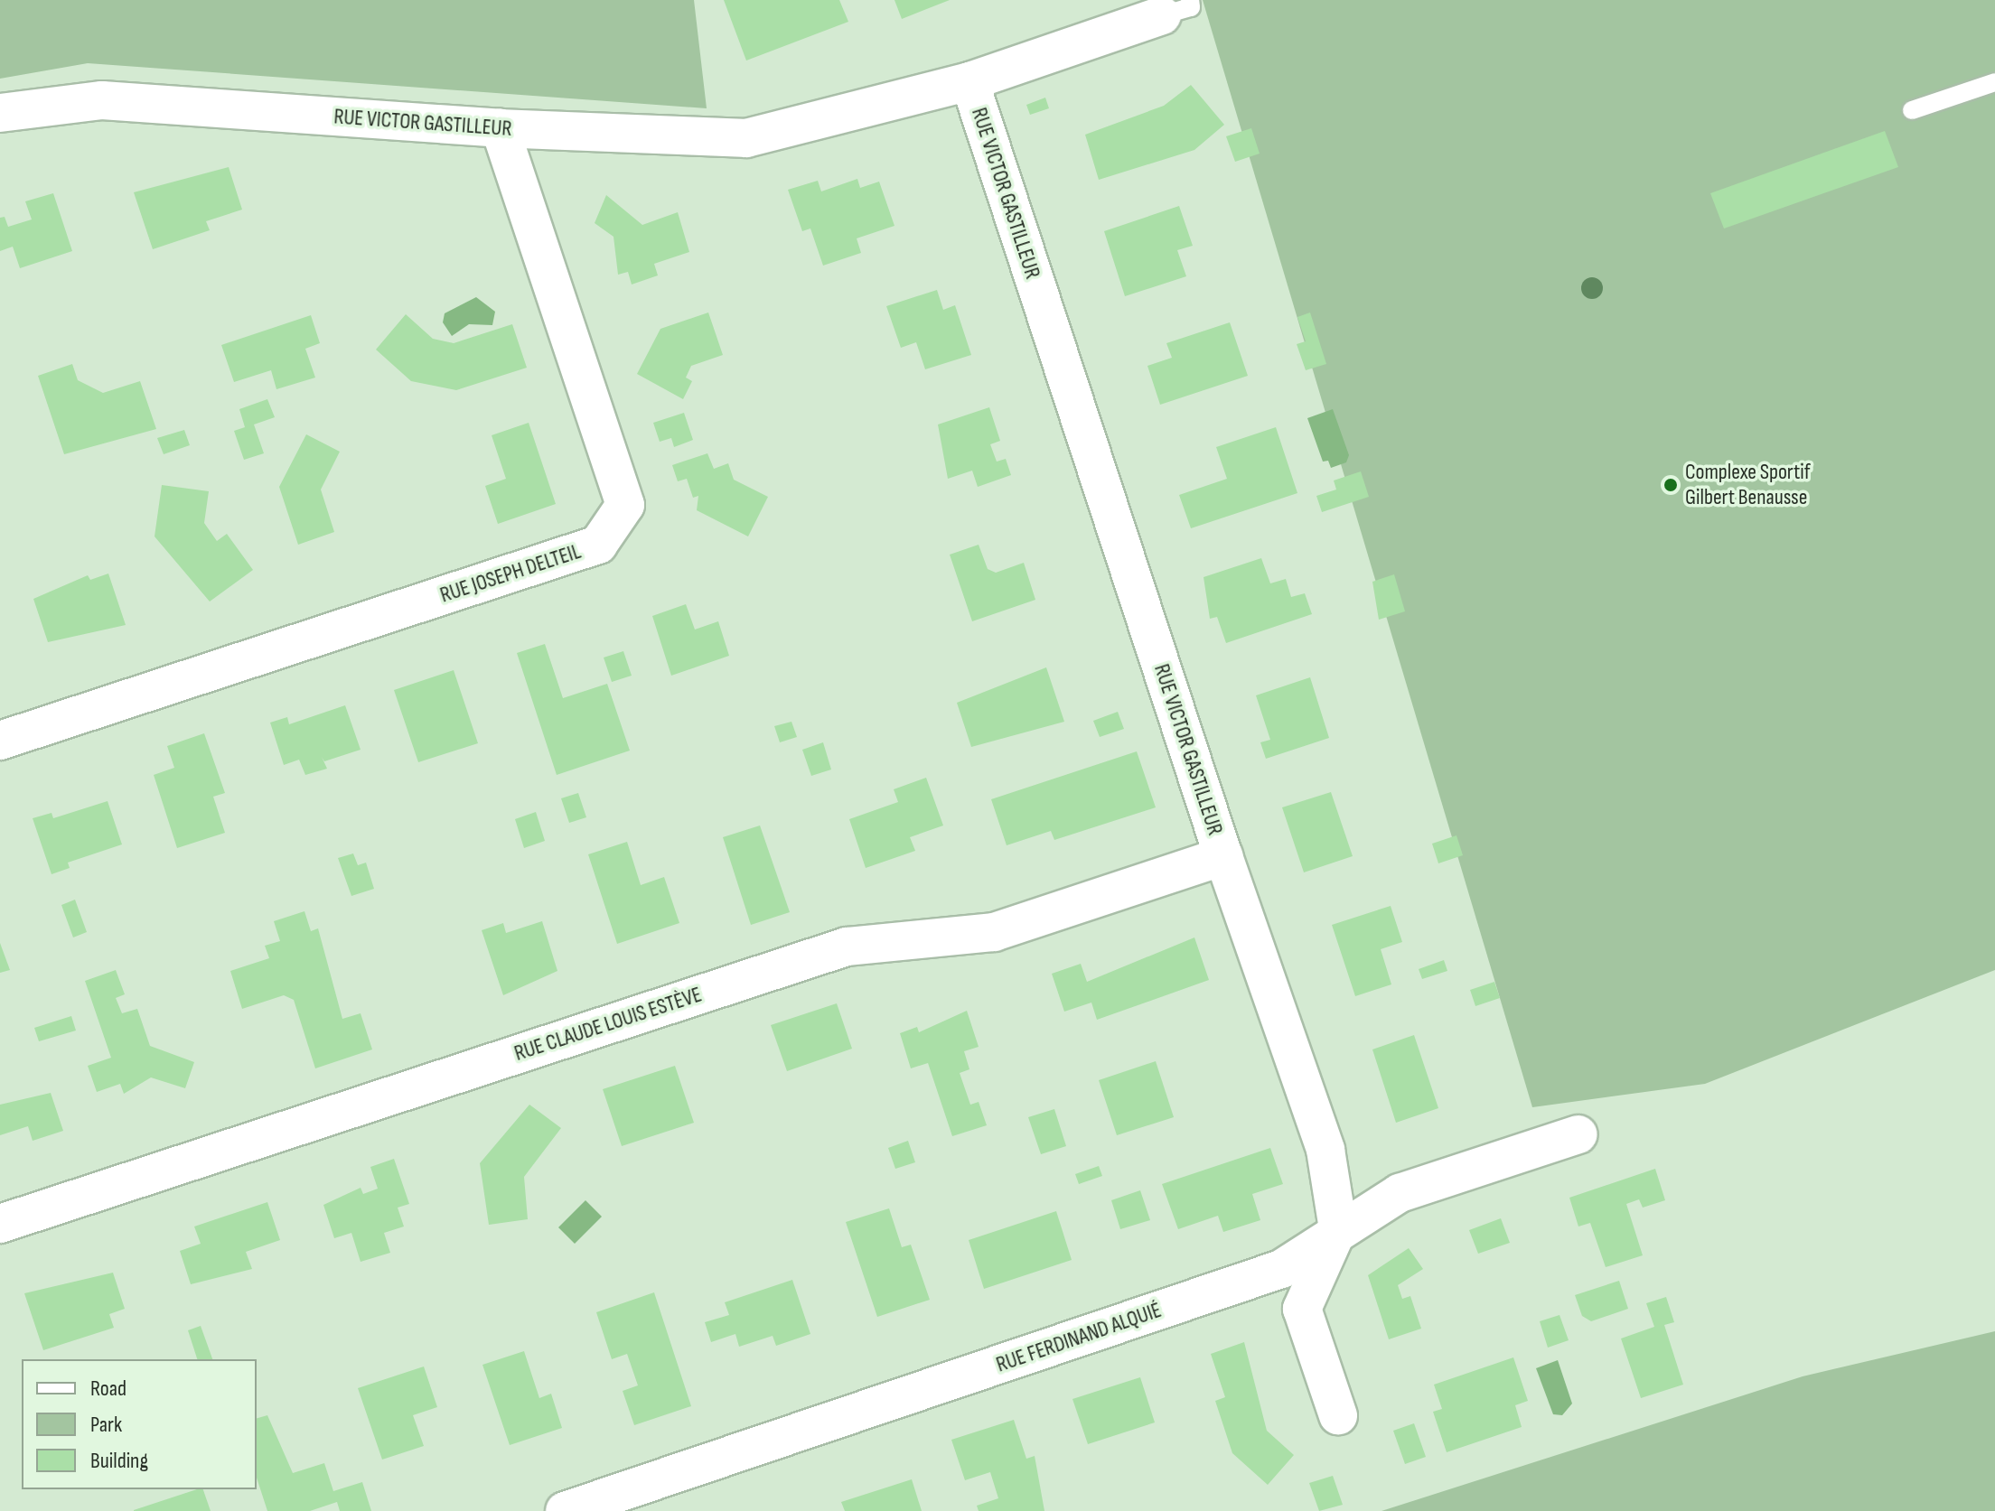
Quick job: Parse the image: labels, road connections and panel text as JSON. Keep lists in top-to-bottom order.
{
  "streets": {
    "street": [
      "RUE VICTOR GASTILLEUR",
      "RUE JOSEPH DELTEIL",
      "RUE CLAUDE LOUIS ESTÈVE",
      "RUE FERDINAND ALQUIÉ"
    ]
  },
  "crossings": [
    ["RUE VICTOR GASTILLEUR", "RUE JOSEPH DELTEIL"],
    ["RUE VICTOR GASTILLEUR", "RUE CLAUDE LOUIS ESTÈVE"],
    ["RUE VICTOR GASTILLEUR", "RUE FERDINAND ALQUIÉ"]
  ],
  "places": ["Complexe Sportif Gilbert Benausse"],
  "legend": ["Road", "Park", "Building"]
}
